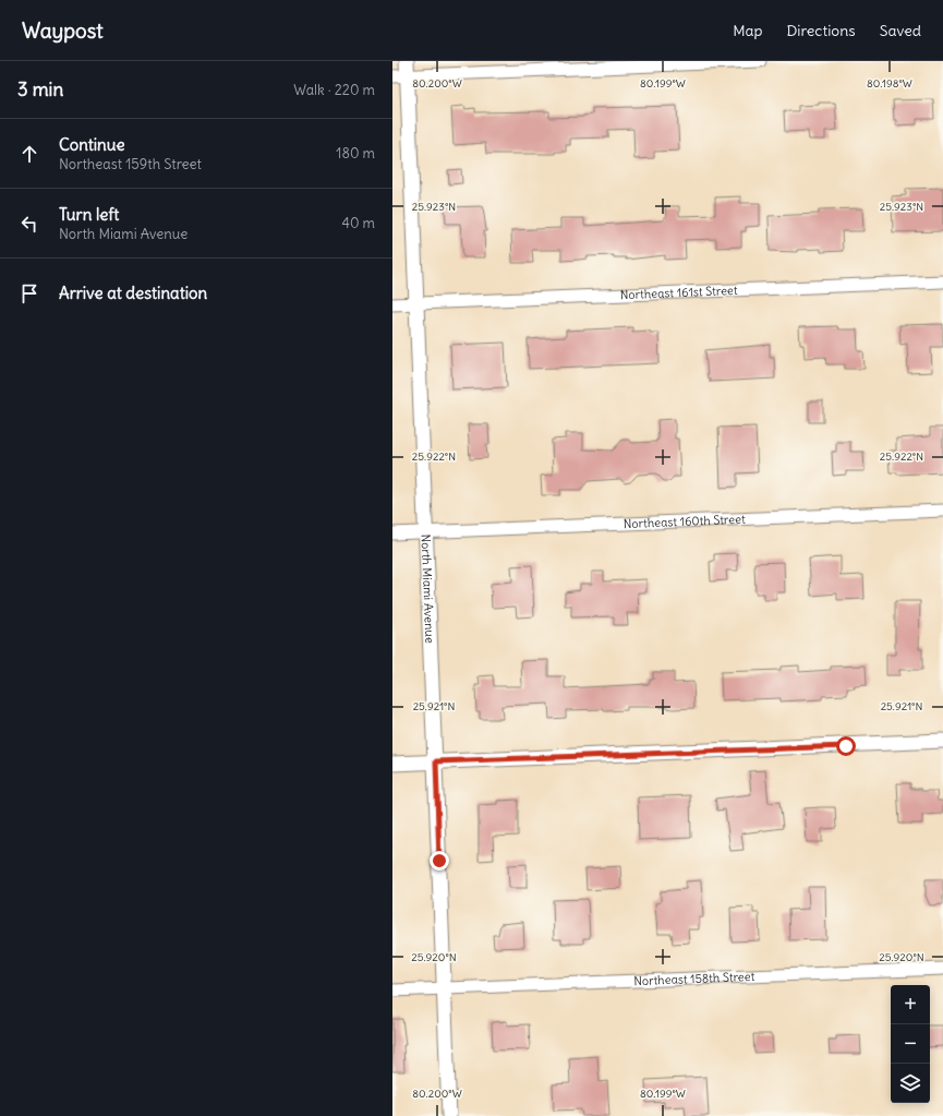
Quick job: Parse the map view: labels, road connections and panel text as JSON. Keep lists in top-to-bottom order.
{
  "streets": {
    "street": [
      "Northeast 161st Street",
      "Northeast 160th Street",
      "North Miami Avenue",
      "Northeast 158th Street"
    ]
  },
  "crossings": [
    ["Northeast 161st Street", "North Miami Avenue"],
    ["Northeast 160th Street", "North Miami Avenue"],
    ["North Miami Avenue", "Northeast 158th Street"]
  ],
  "page": {
    "header": "Waypost",
    "nav": ["Map", "Directions", "Saved"],
    "heading": ["3 min", "Walk · 220 m"],
    "list": [
      ["Continue", "Northeast 159th Street", "180 m"],
      ["Turn left", "North Miami Avenue", "40 m"],
      "Arrive at destination"
    ],
    "map_buttons": ["+", "−"]
  },
  "coordinates": [
    "80.200°W",
    "80.199°W",
    "80.198°W",
    "25.923°N",
    "25.922°N",
    "25.921°N",
    "25.920°N"
  ]
}
